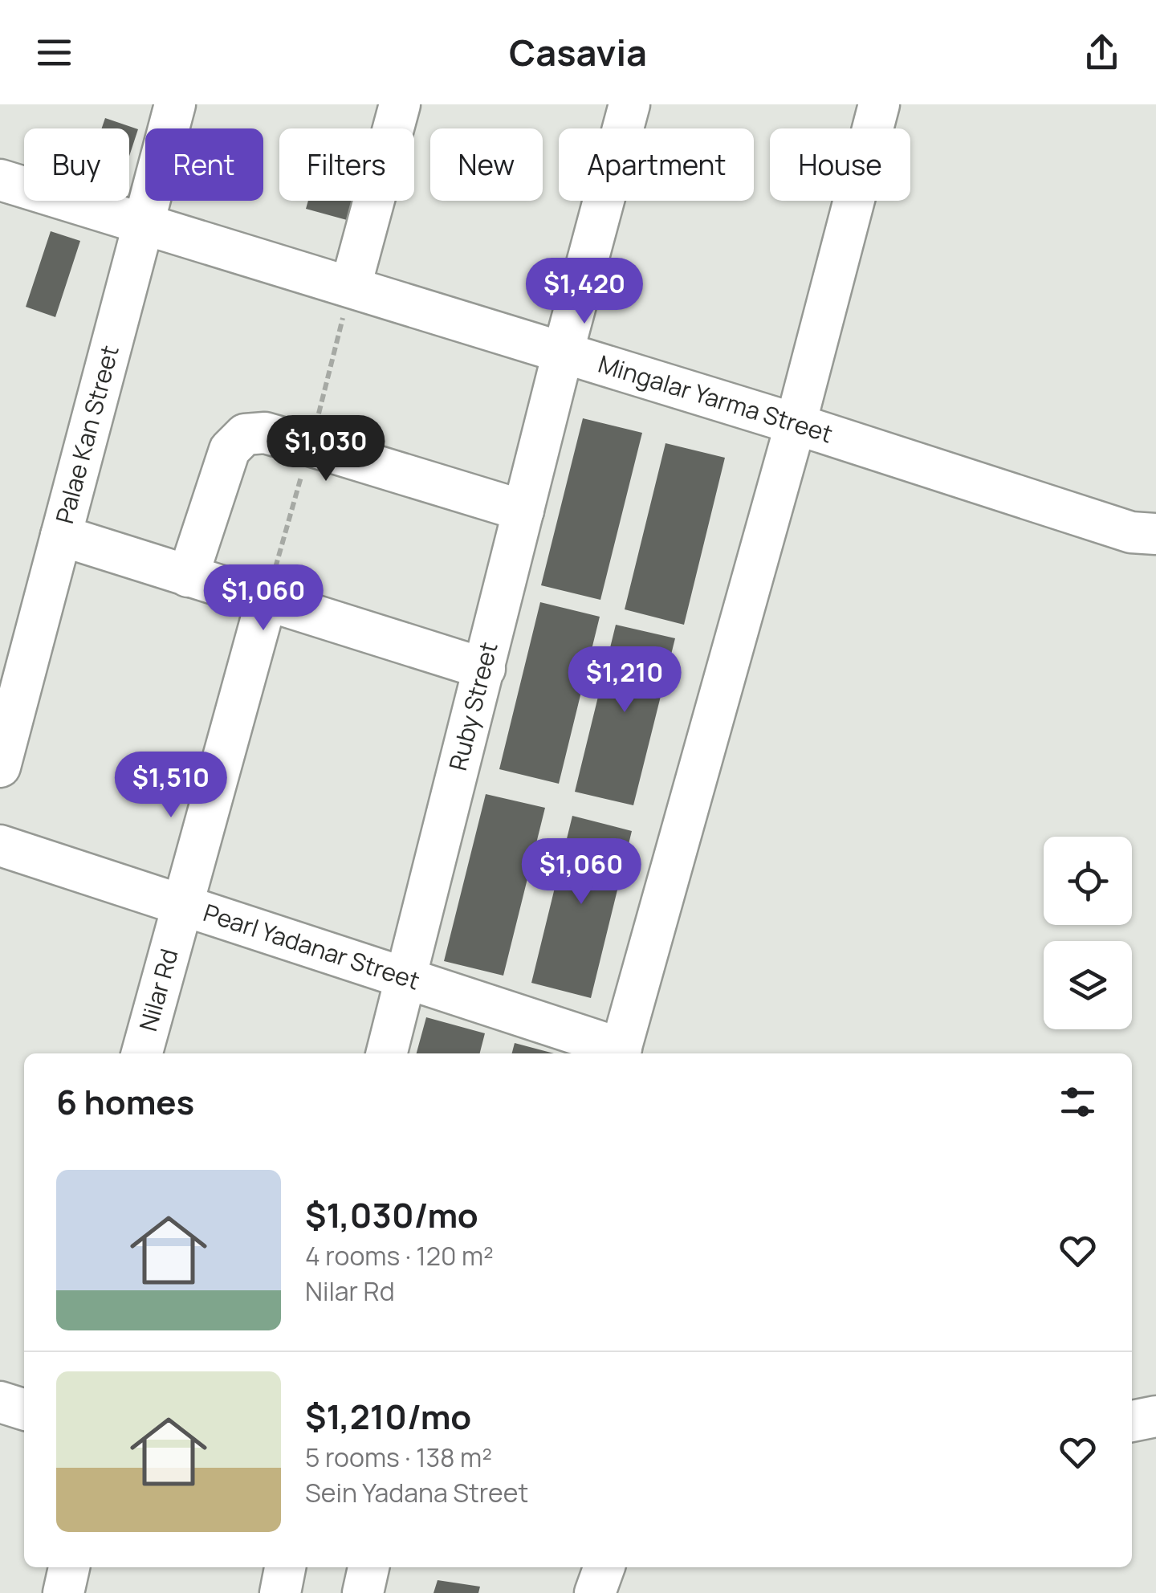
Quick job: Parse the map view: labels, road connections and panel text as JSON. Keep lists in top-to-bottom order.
{
  "streets": {
    "street": [
      "Mingalar Yarma Street",
      "Palae Kan Street",
      "Ruby Street",
      "Pearl Yadanar Street",
      "Nilar Rd"
    ]
  },
  "crossings": [
    ["Mingalar Yarma Street", "Palae Kan Street"],
    ["Mingalar Yarma Street", "Ruby Street"],
    ["Ruby Street", "Pearl Yadanar Street"],
    ["Pearl Yadanar Street", "Nilar Rd"]
  ],
  "page": {
    "header": "Casavia",
    "chip": [
      "Buy",
      "Rent",
      "Filters",
      "New",
      "Apartment",
      "House"
    ],
    "price": [
      "$1,420",
      "$1,030",
      "$1,060",
      "$1,210",
      "$1,510",
      "$1,060"
    ],
    "heading": "6 homes",
    "list": [
      {
        "name": "$1,030/mo",
        "note": "4 rooms · 120 m² · Nilar Rd"
      },
      {
        "name": "$1,210/mo",
        "note": "5 rooms · 138 m² · Sein Yadana Street"
      }
    ]
  }
}
